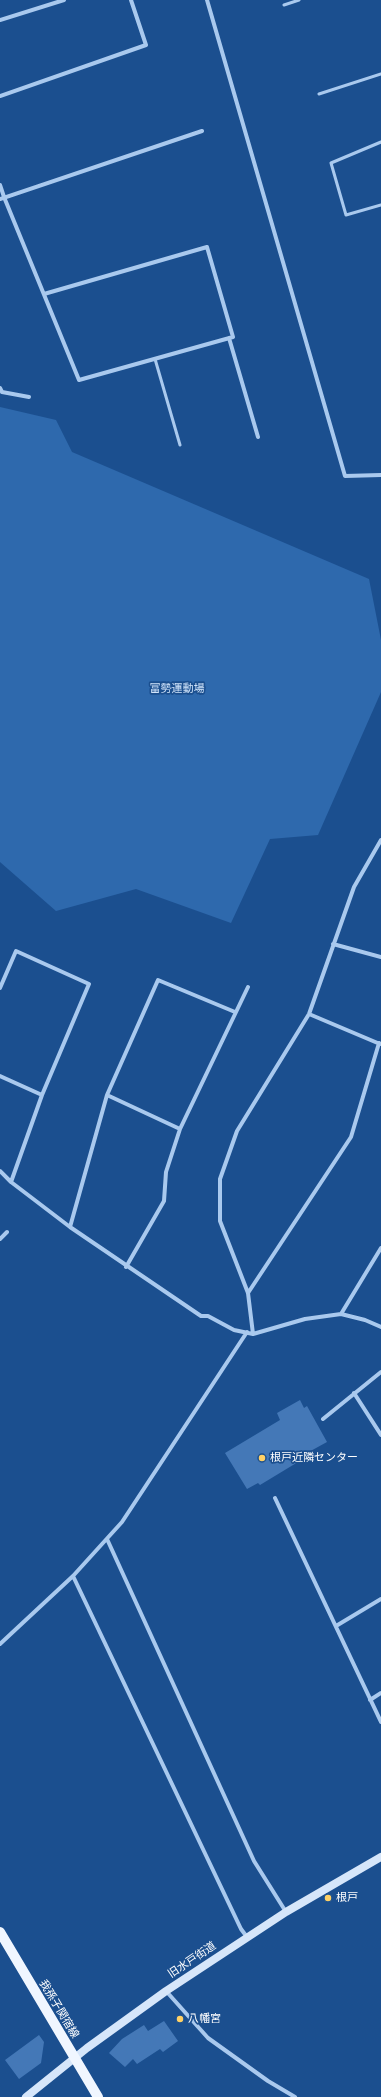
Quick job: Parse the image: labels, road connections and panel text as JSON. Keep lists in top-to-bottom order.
{
  "streets": {
    "main road": ["我孫子関宿線"],
    "street": ["旧水戸街道"]
  },
  "crossings": [
    ["旧水戸街道", "我孫子関宿線"]
  ],
  "parks": ["富勢運動場"],
  "places": ["根戸近隣センター", "根戸", "八幡宮"]
}
